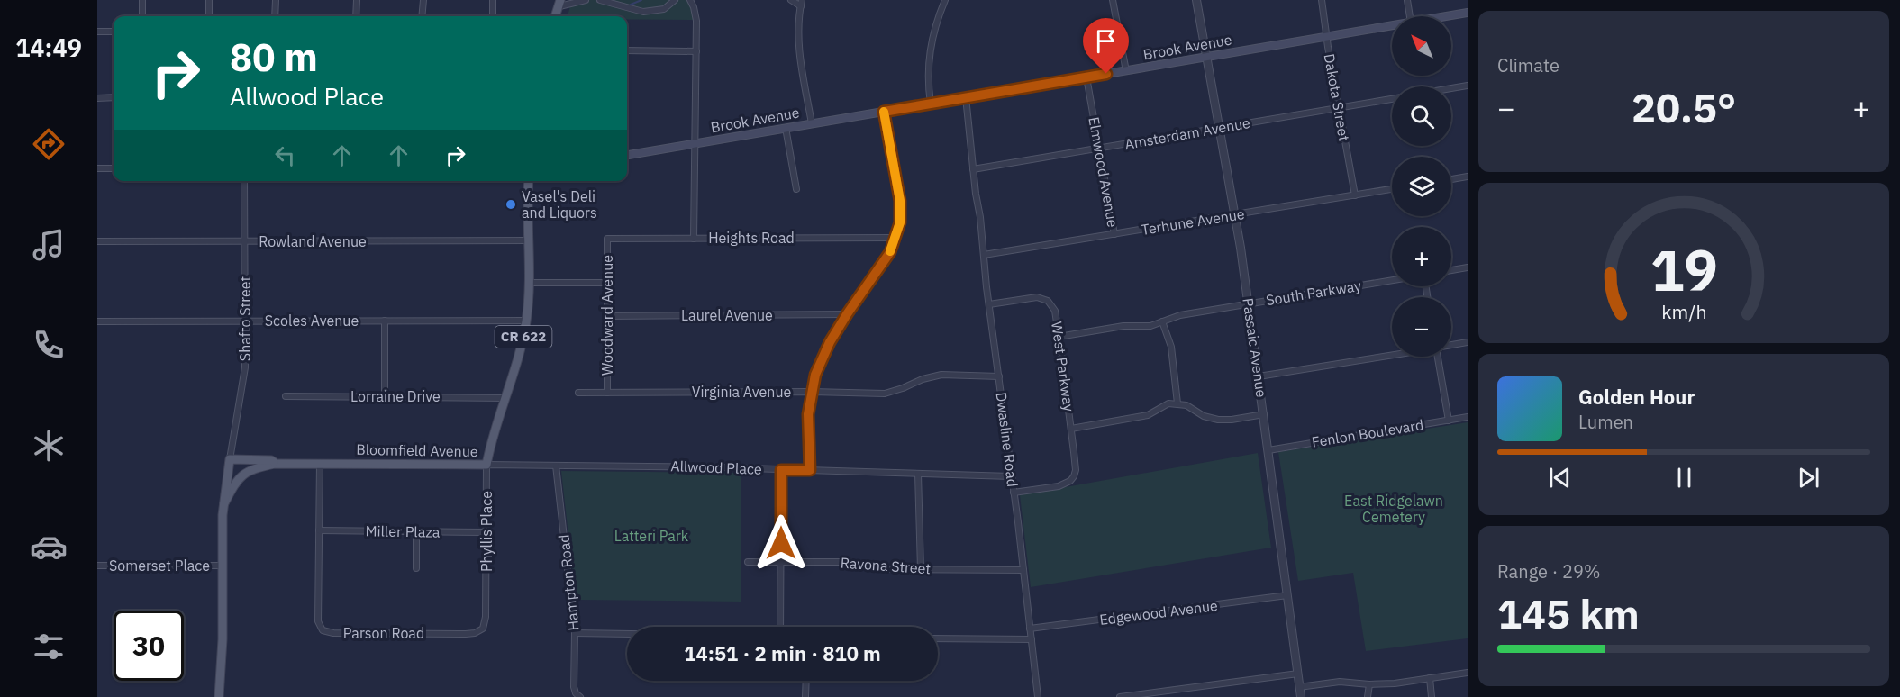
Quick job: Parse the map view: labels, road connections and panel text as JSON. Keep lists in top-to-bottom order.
{
  "streets": {
    "main road": ["Brook Avenue", "CR 622", "Bloomfield Avenue"],
    "street": [
      "Dakota Street",
      "Amsterdam Avenue",
      "Elmwood Avenue",
      "Terhune Avenue",
      "Heights Road",
      "Rowland Avenue",
      "South Parkway",
      "Woodward Avenue",
      "Laurel Avenue",
      "Shafto Street",
      "Scoles Avenue",
      "Passaic Avenue",
      "West Parkway",
      "Virginia Avenue",
      "Lorraine Drive",
      "Fenlon Boulevard",
      "Dwasline Road",
      "Allwood Place",
      "Miller Plaza",
      "Phyllis Place",
      "Somerset Place",
      "Ravona Street",
      "Hampton Road",
      "Edgewood Avenue",
      "Parson Road"
    ]
  },
  "crossings": [
    ["Brook Avenue", "Dakota Street"],
    ["Brook Avenue", "Elmwood Avenue"],
    ["Brook Avenue", "Passaic Avenue"],
    ["Brook Avenue", "Dwasline Road"],
    ["Dakota Street", "Amsterdam Avenue"],
    ["Dakota Street", "Terhune Avenue"],
    ["Amsterdam Avenue", "Elmwood Avenue"],
    ["Amsterdam Avenue", "Passaic Avenue"],
    ["Amsterdam Avenue", "Dwasline Road"],
    ["Elmwood Avenue", "Terhune Avenue"],
    ["Terhune Avenue", "Passaic Avenue"],
    ["Terhune Avenue", "Dwasline Road"],
    ["Heights Road", "Woodward Avenue"],
    ["Rowland Avenue", "Shafto Street"],
    ["Rowland Avenue", "Bloomfield Avenue"],
    ["South Parkway", "Passaic Avenue"],
    ["South Parkway", "West Parkway"],
    ["Woodward Avenue", "Laurel Avenue"],
    ["Woodward Avenue", "Virginia Avenue"],
    ["Shafto Street", "Scoles Avenue"],
    ["Shafto Street", "Bloomfield Avenue"],
    ["Scoles Avenue", "Bloomfield Avenue"],
    ["Passaic Avenue", "Fenlon Boulevard"],
    ["Passaic Avenue", "Edgewood Avenue"],
    ["West Parkway", "Dwasline Road"],
    ["Virginia Avenue", "Dwasline Road"],
    ["Lorraine Drive", "Bloomfield Avenue"],
    ["Dwasline Road", "Allwood Place"],
    ["Dwasline Road", "Ravona Street"],
    ["Dwasline Road", "Edgewood Avenue"],
    ["Bloomfield Avenue", "Allwood Place"],
    ["Bloomfield Avenue", "Phyllis Place"],
    ["Bloomfield Avenue", "Somerset Place"],
    ["Bloomfield Avenue", "Parson Road"],
    ["Allwood Place", "Phyllis Place"],
    ["Allwood Place", "Hampton Road"],
    ["Miller Plaza", "Phyllis Place"],
    ["Miller Plaza", "Parson Road"],
    ["Phyllis Place", "Parson Road"]
  ],
  "parks": ["East Ridgelawn Cemetery", "Latteri Park"],
  "places": ["Vasel's Deli and Liquors"],
  "north": "top left",
  "page": {
    "tabs": "14:49",
    "tile": [
      "Climate",
      ["Range · 29%", "145 km"]
    ],
    "map_buttons": ["+", "−"],
    "turn": ["80 m", "Allwood Place"],
    "heat": ["−", "20.5°", "+"],
    "song": ["Golden Hour", "Lumen"],
    "limit": "30",
    "trip": "14:51 · 2 min · 810 m",
    "gauge": ["19", "km/h"]
  }
}
